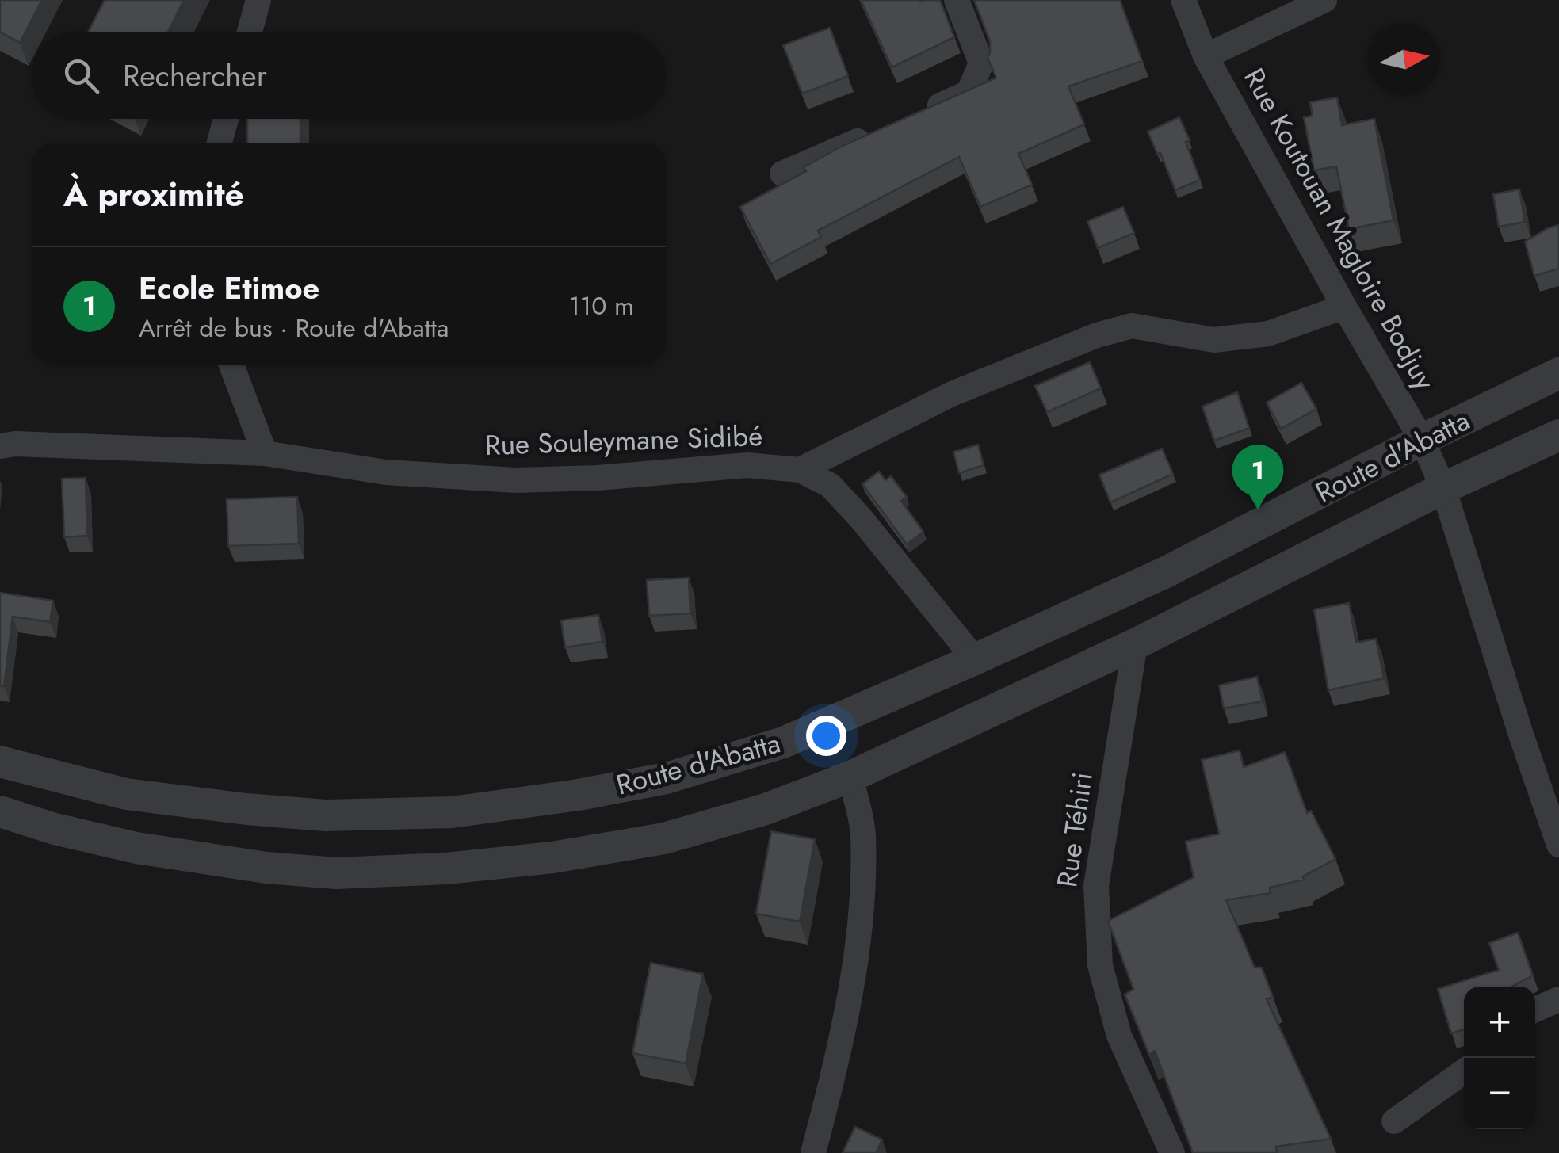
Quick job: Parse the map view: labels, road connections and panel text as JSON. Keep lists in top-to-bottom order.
{
  "streets": {
    "street": [
      "Rue Koutouan Magloire Bodjuy",
      "Rue Souleymane Sidibé",
      "Route d'Abatta",
      "Rue Téhiri"
    ]
  },
  "crossings": [
    ["Rue Koutouan Magloire Bodjuy", "Route d'Abatta"],
    ["Rue Souleymane Sidibé", "Route d'Abatta"],
    ["Route d'Abatta", "Rue Téhiri"]
  ],
  "north": "right",
  "page": {
    "search": "Rechercher",
    "heading": "À proximité",
    "list": [
      {
        "mark": "1",
        "name": "Ecole Etimoe",
        "note": "Arrêt de bus · Route d'Abatta",
        "value": "110 m"
      }
    ],
    "pins": "1",
    "map_buttons": ["+", "−"]
  }
}
